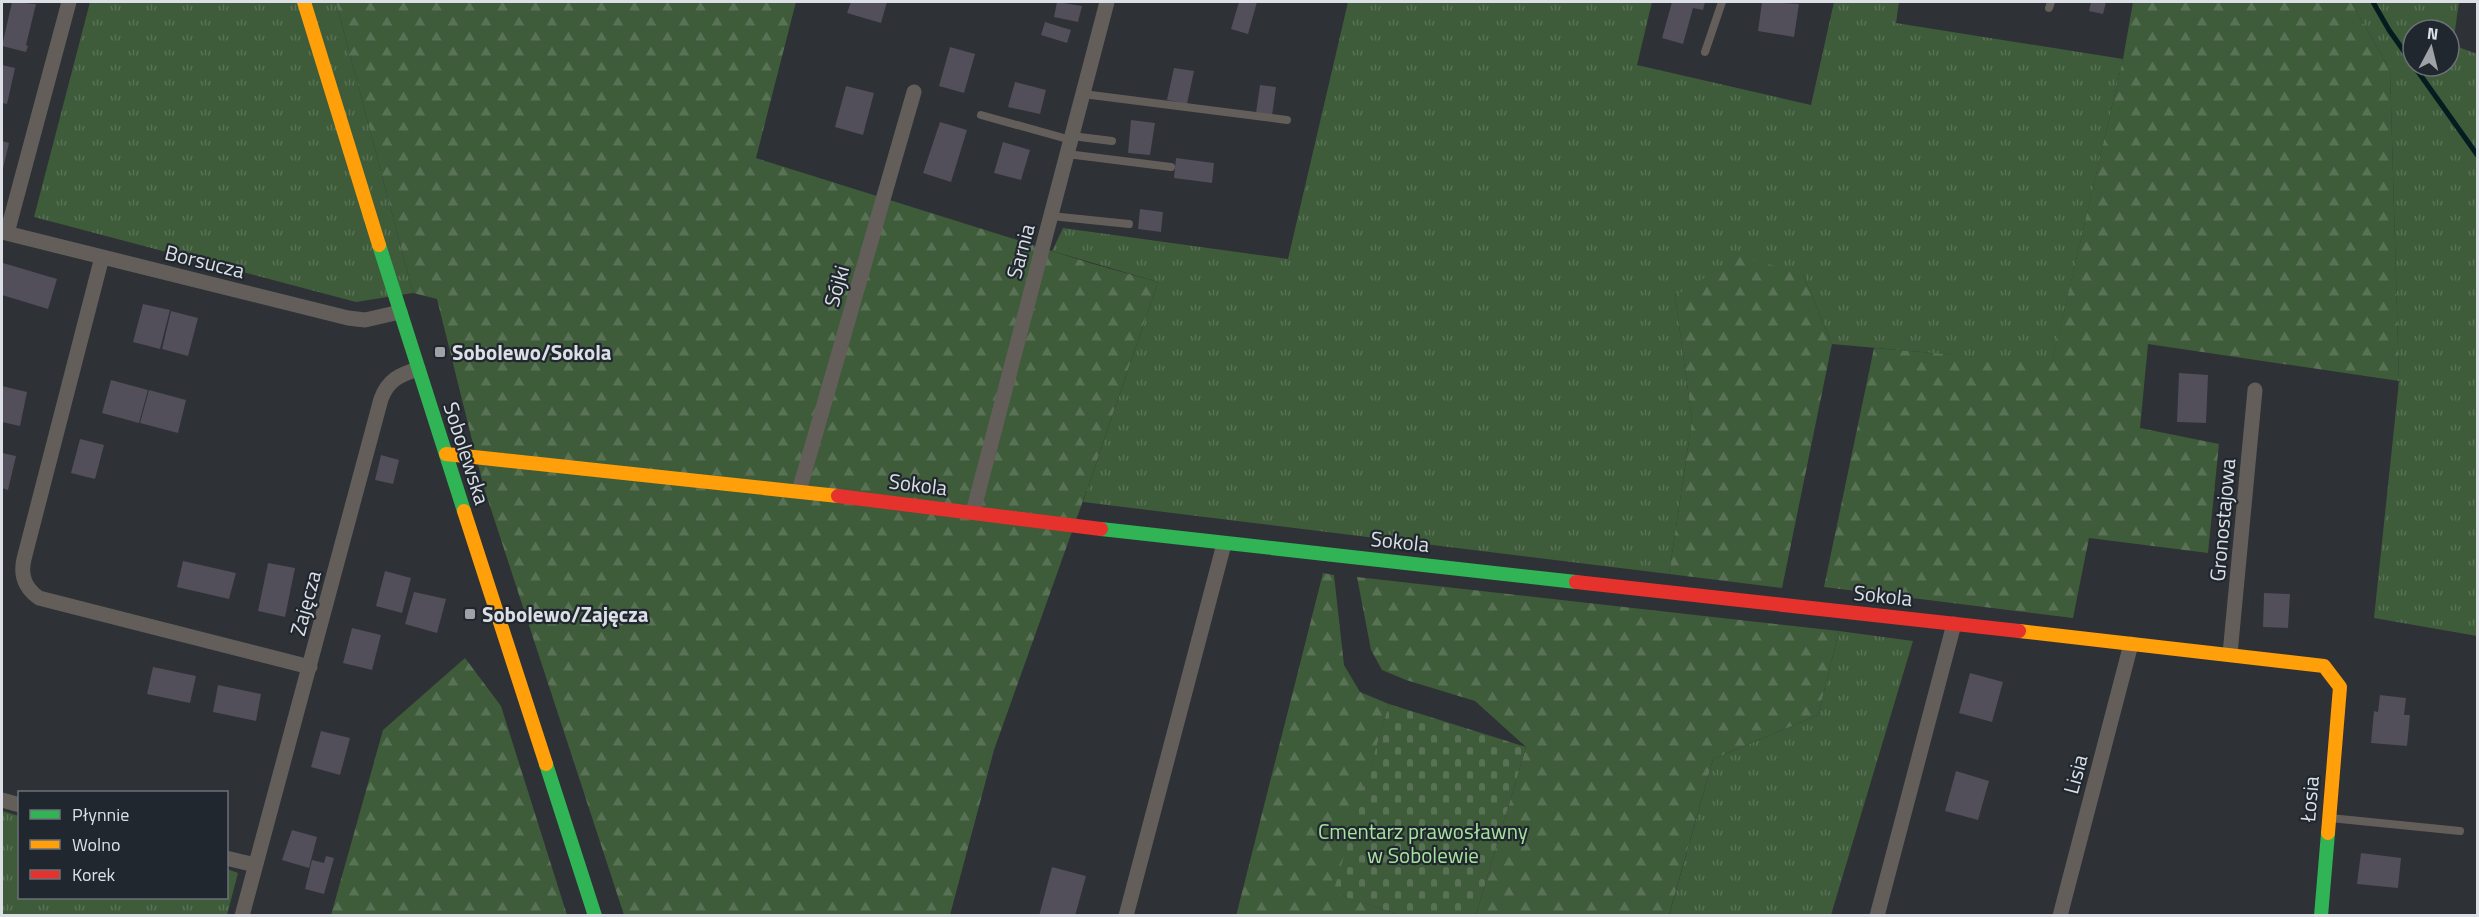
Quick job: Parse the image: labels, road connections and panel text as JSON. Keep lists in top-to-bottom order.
{
  "streets": {
    "street": [
      "Sarnia",
      "Borsucza",
      "Sójki",
      "Sobolewska",
      "Sokola",
      "Gronostajowa",
      "Zajęcza",
      "Lisia",
      "Łosia"
    ]
  },
  "crossings": [
    ["Sarnia", "Sokola"],
    ["Borsucza", "Sobolewska"],
    ["Sójki", "Sokola"],
    ["Sobolewska", "Sokola"],
    ["Sobolewska", "Zajęcza"],
    ["Sokola", "Gronostajowa"],
    ["Sokola", "Lisia"],
    ["Sokola", "Łosia"]
  ],
  "parks": ["Cmentarz prawosławny w Sobolewie"],
  "places": {
    "transit": ["Sobolewo/Sokola", "Sobolewo/Zajęcza"]
  },
  "legend": ["Płynnie", "Wolno", "Korek"],
  "north": "top"
}
